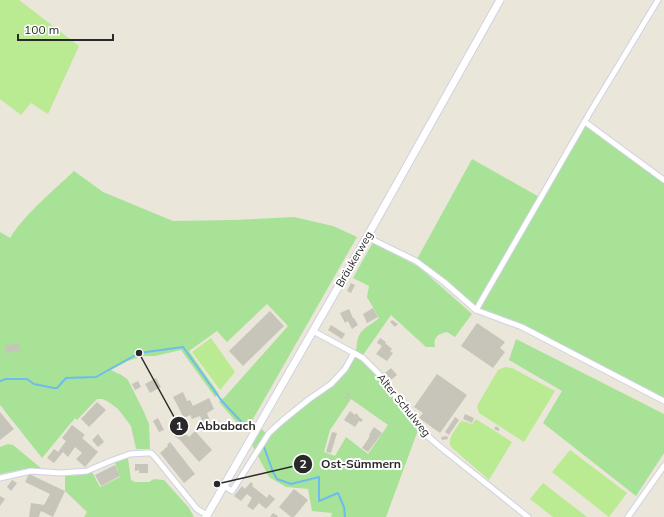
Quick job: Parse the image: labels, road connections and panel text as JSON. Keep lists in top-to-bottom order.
{
  "streets": {
    "main road": ["Bräukerweg"],
    "street": ["Alter Schulweg"]
  },
  "crossings": [
    ["Bräukerweg", "Alter Schulweg"]
  ],
  "places": ["Abbabach", "Ost-Sümmern"],
  "scale_bar": "100 m"
}
